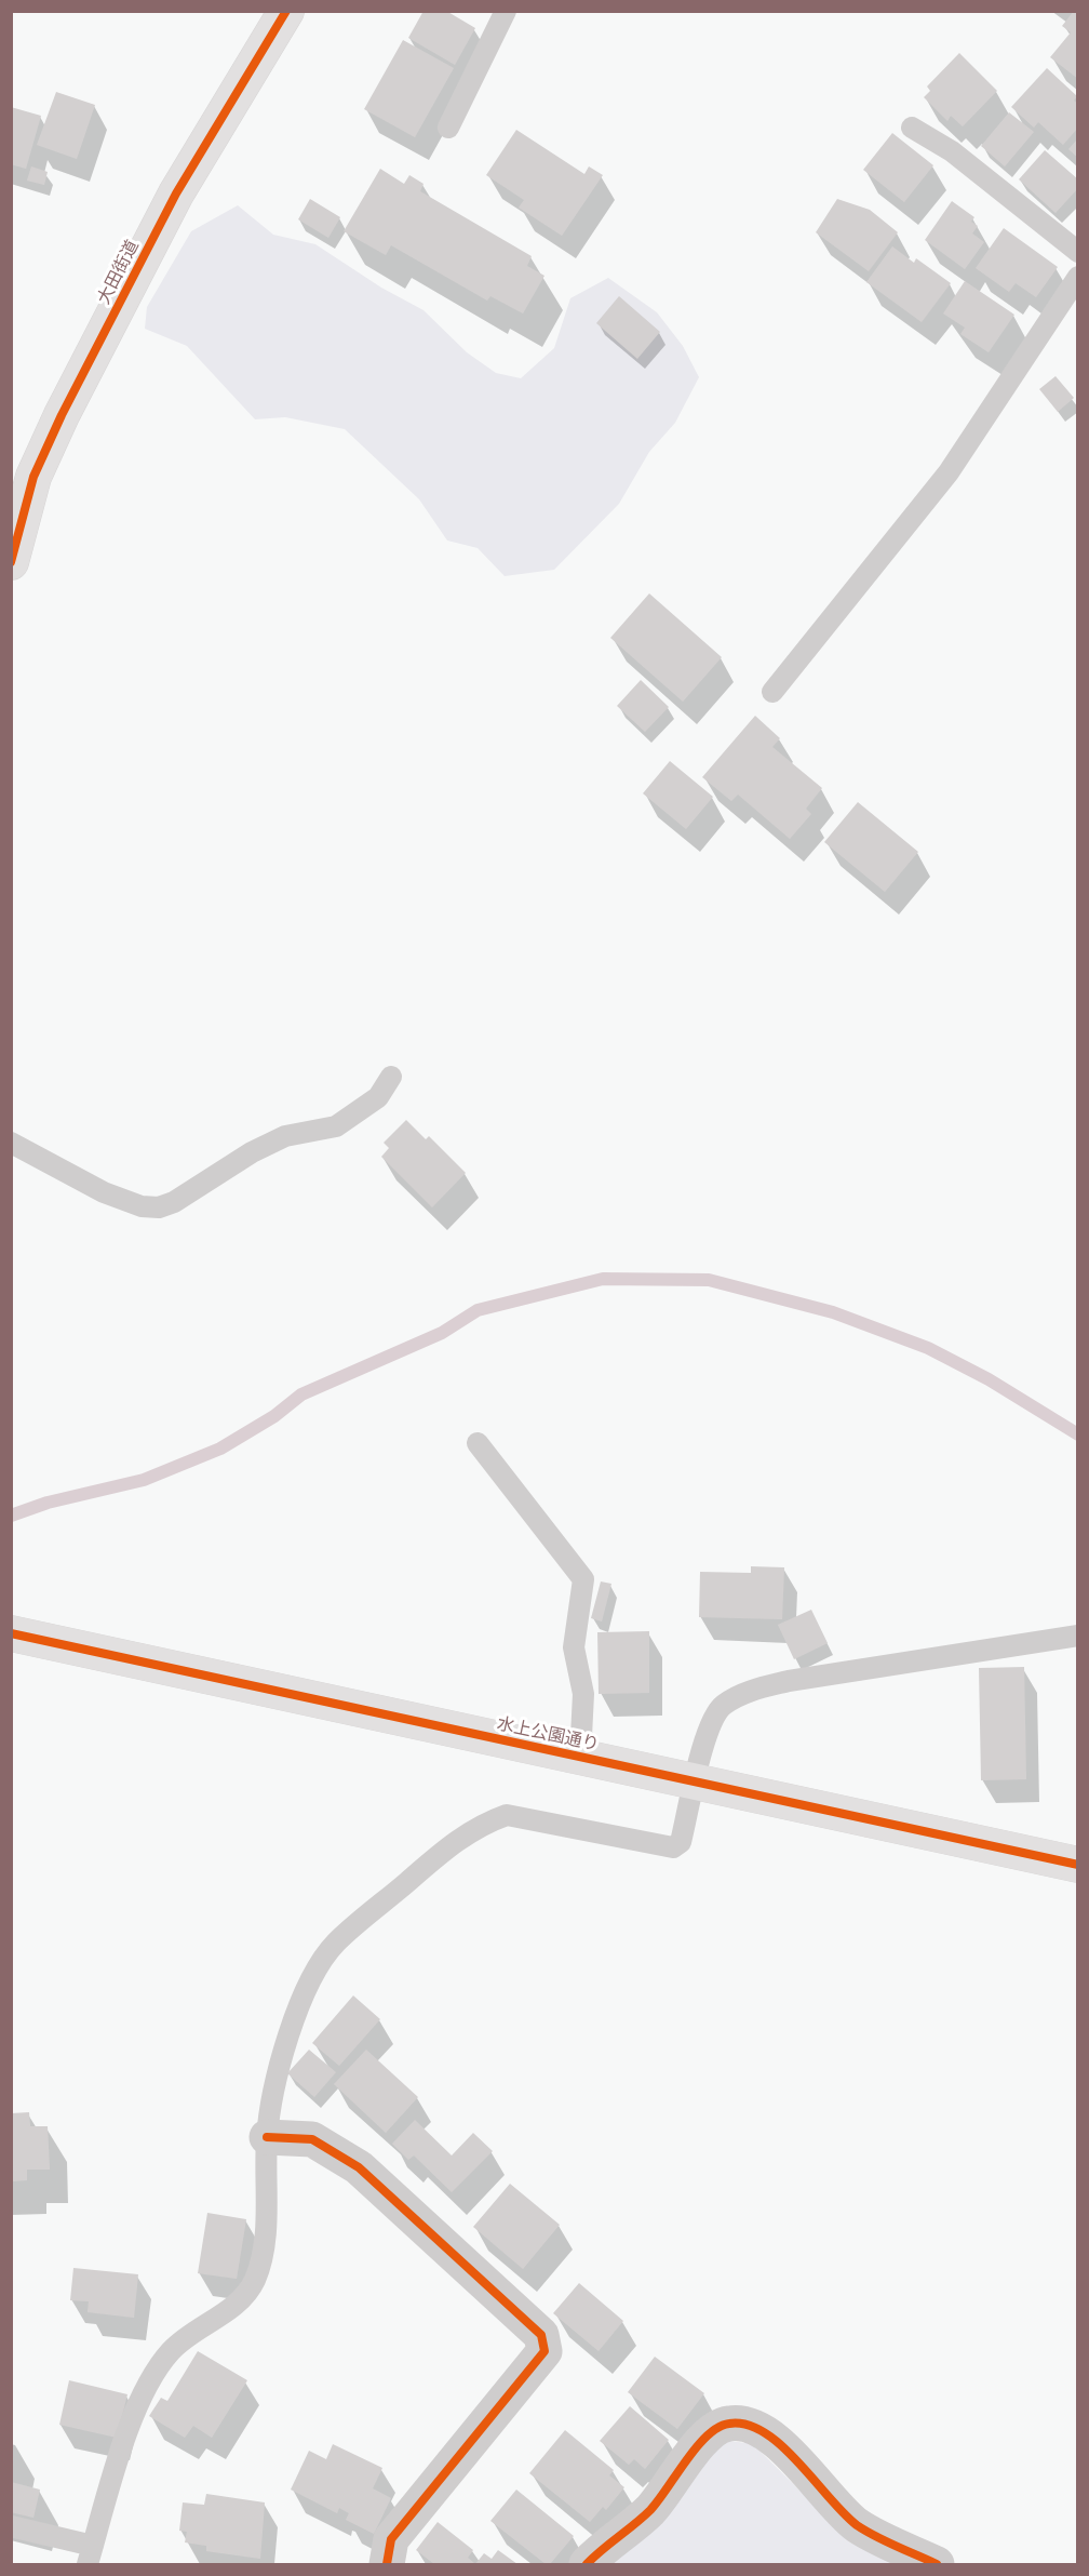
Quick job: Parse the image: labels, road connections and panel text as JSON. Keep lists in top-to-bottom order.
{
  "streets": {
    "street": ["大田街道", "水上公園通り"]
  }
}
